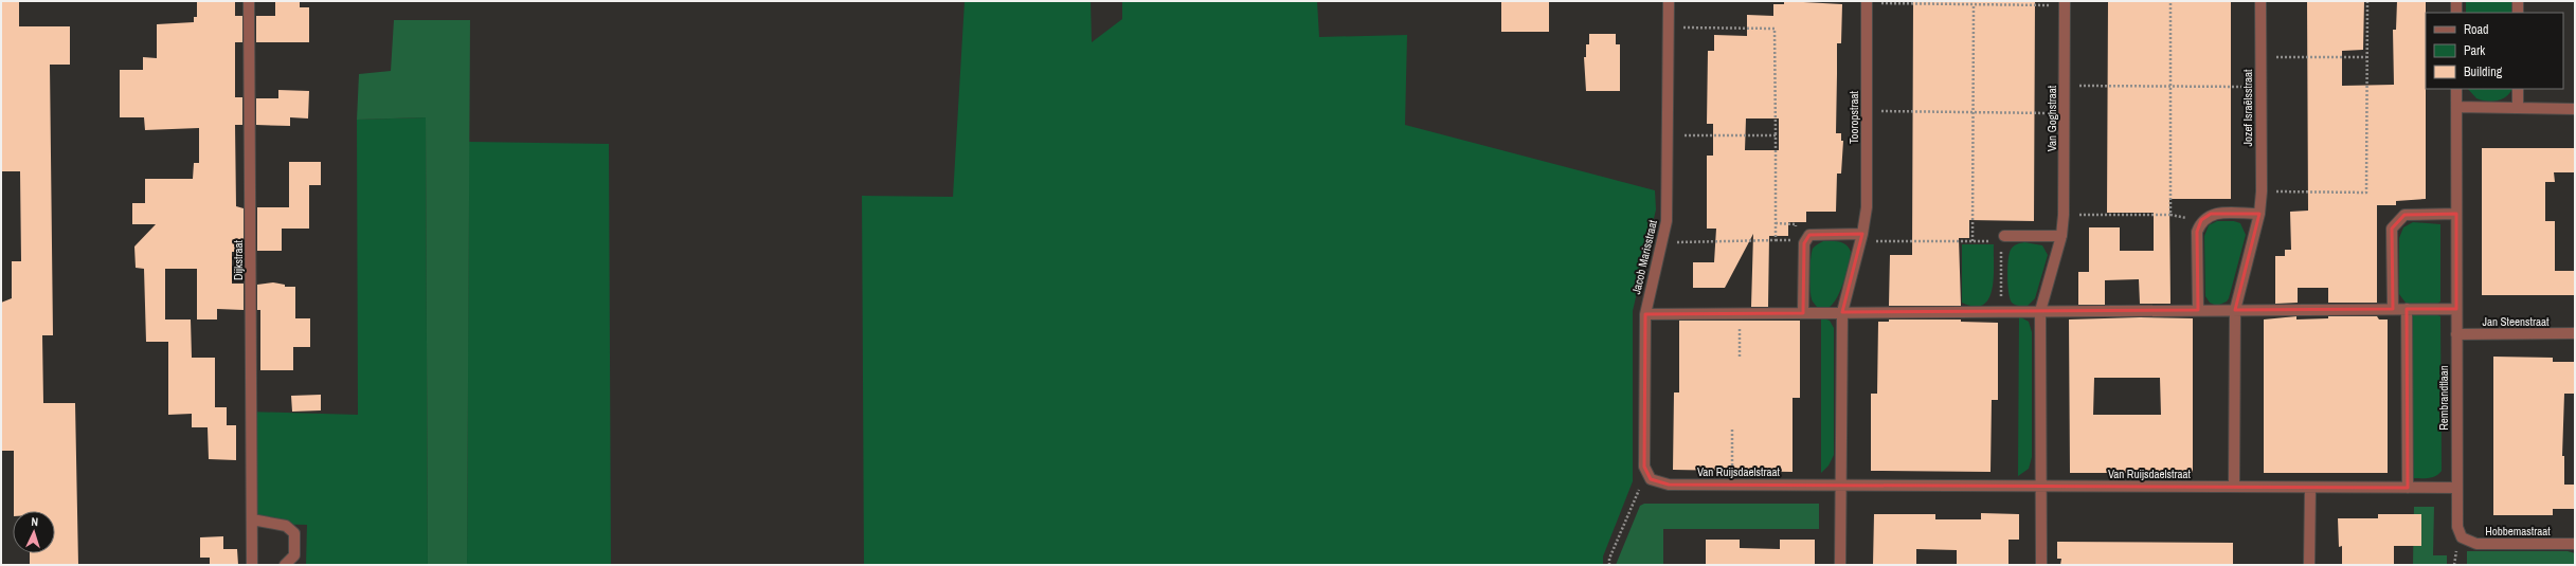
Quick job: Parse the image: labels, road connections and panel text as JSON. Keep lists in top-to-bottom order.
{
  "streets": {
    "street": [
      "Jozef Israëlsstraat",
      "Tooropstraat",
      "Van Goghstraat",
      "Jacob Marisstraat",
      "Dijkstraat",
      "Jan Steenstraat",
      "Rembrandtlaan",
      "Van Ruijsdaelstraat",
      "Hobbemastraat"
    ]
  },
  "crossings": [
    ["Jozef Israëlsstraat", "Van Ruijsdaelstraat"],
    ["Tooropstraat", "Van Ruijsdaelstraat"],
    ["Van Goghstraat", "Van Ruijsdaelstraat"],
    ["Jacob Marisstraat", "Van Ruijsdaelstraat"],
    ["Jan Steenstraat", "Rembrandtlaan"],
    ["Rembrandtlaan", "Van Ruijsdaelstraat"],
    ["Rembrandtlaan", "Hobbemastraat"],
    ["Van Ruijsdaelstraat", "Hobbemastraat"]
  ],
  "legend": ["Road", "Park", "Building"],
  "north": "top"
}
